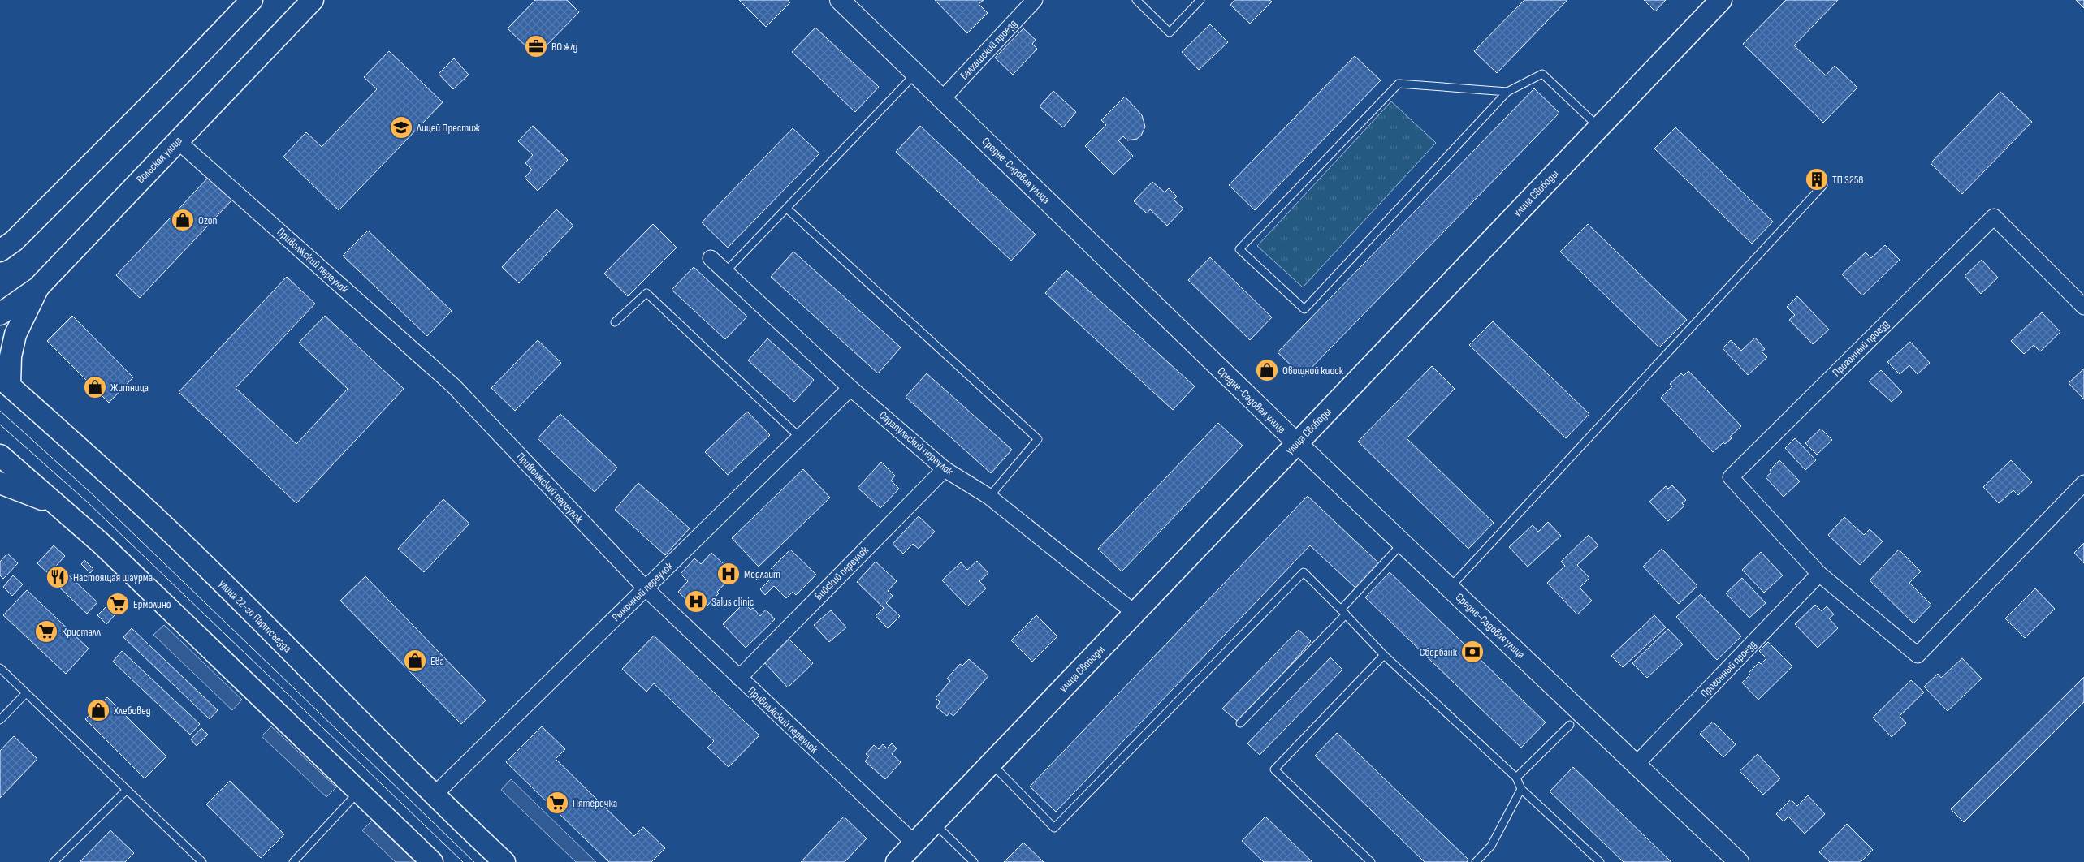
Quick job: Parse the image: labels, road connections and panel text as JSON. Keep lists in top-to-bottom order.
{
  "streets": {
    "main road": ["Вольская улица", "улица Свободы", "улица 22-го Партсъезда"],
    "street": [
      "Балхашский проезд",
      "Средне-Садовая улица",
      "Приволжский переулок",
      "Прогонный проезд",
      "Сарапульский переулок",
      "Бийский переулок",
      "Рыночный переулок"
    ]
  },
  "crossings": [
    ["Балхашский проезд", "Средне-Садовая улица"],
    ["Вольская улица", "Приволжский переулок"],
    ["Средне-Садовая улица", "улица Свободы"],
    ["Средне-Садовая улица", "Прогонный проезд"],
    ["улица Свободы", "Приволжский переулок"],
    ["улица Свободы", "Сарапульский переулок"],
    ["Приволжский переулок", "Бийский переулок"],
    ["Приволжский переулок", "Рыночный переулок"],
    ["Сарапульский переулок", "Бийский переулок"],
    ["Сарапульский переулок", "Рыночный переулок"],
    ["Рыночный переулок", "улица 22-го Партсъезда"]
  ],
  "places": {
    "office": ["ВО ж/д"],
    "school or university": ["Лицей Престиж"],
    "building": ["ТП 3258"],
    "shop": [
      "Ozon",
      "Овощной киоск",
      "Житница",
      "Ева",
      "Хлебовед"
    ],
    "hospital": ["Медлайт", "Salus clinic"],
    "restaurant": ["Настоящая шаурма"],
    "supermarket": ["Ермолино", "Кристалл", "Пятёрочка"],
    "bank": ["Сбербанк"]
  }
}
